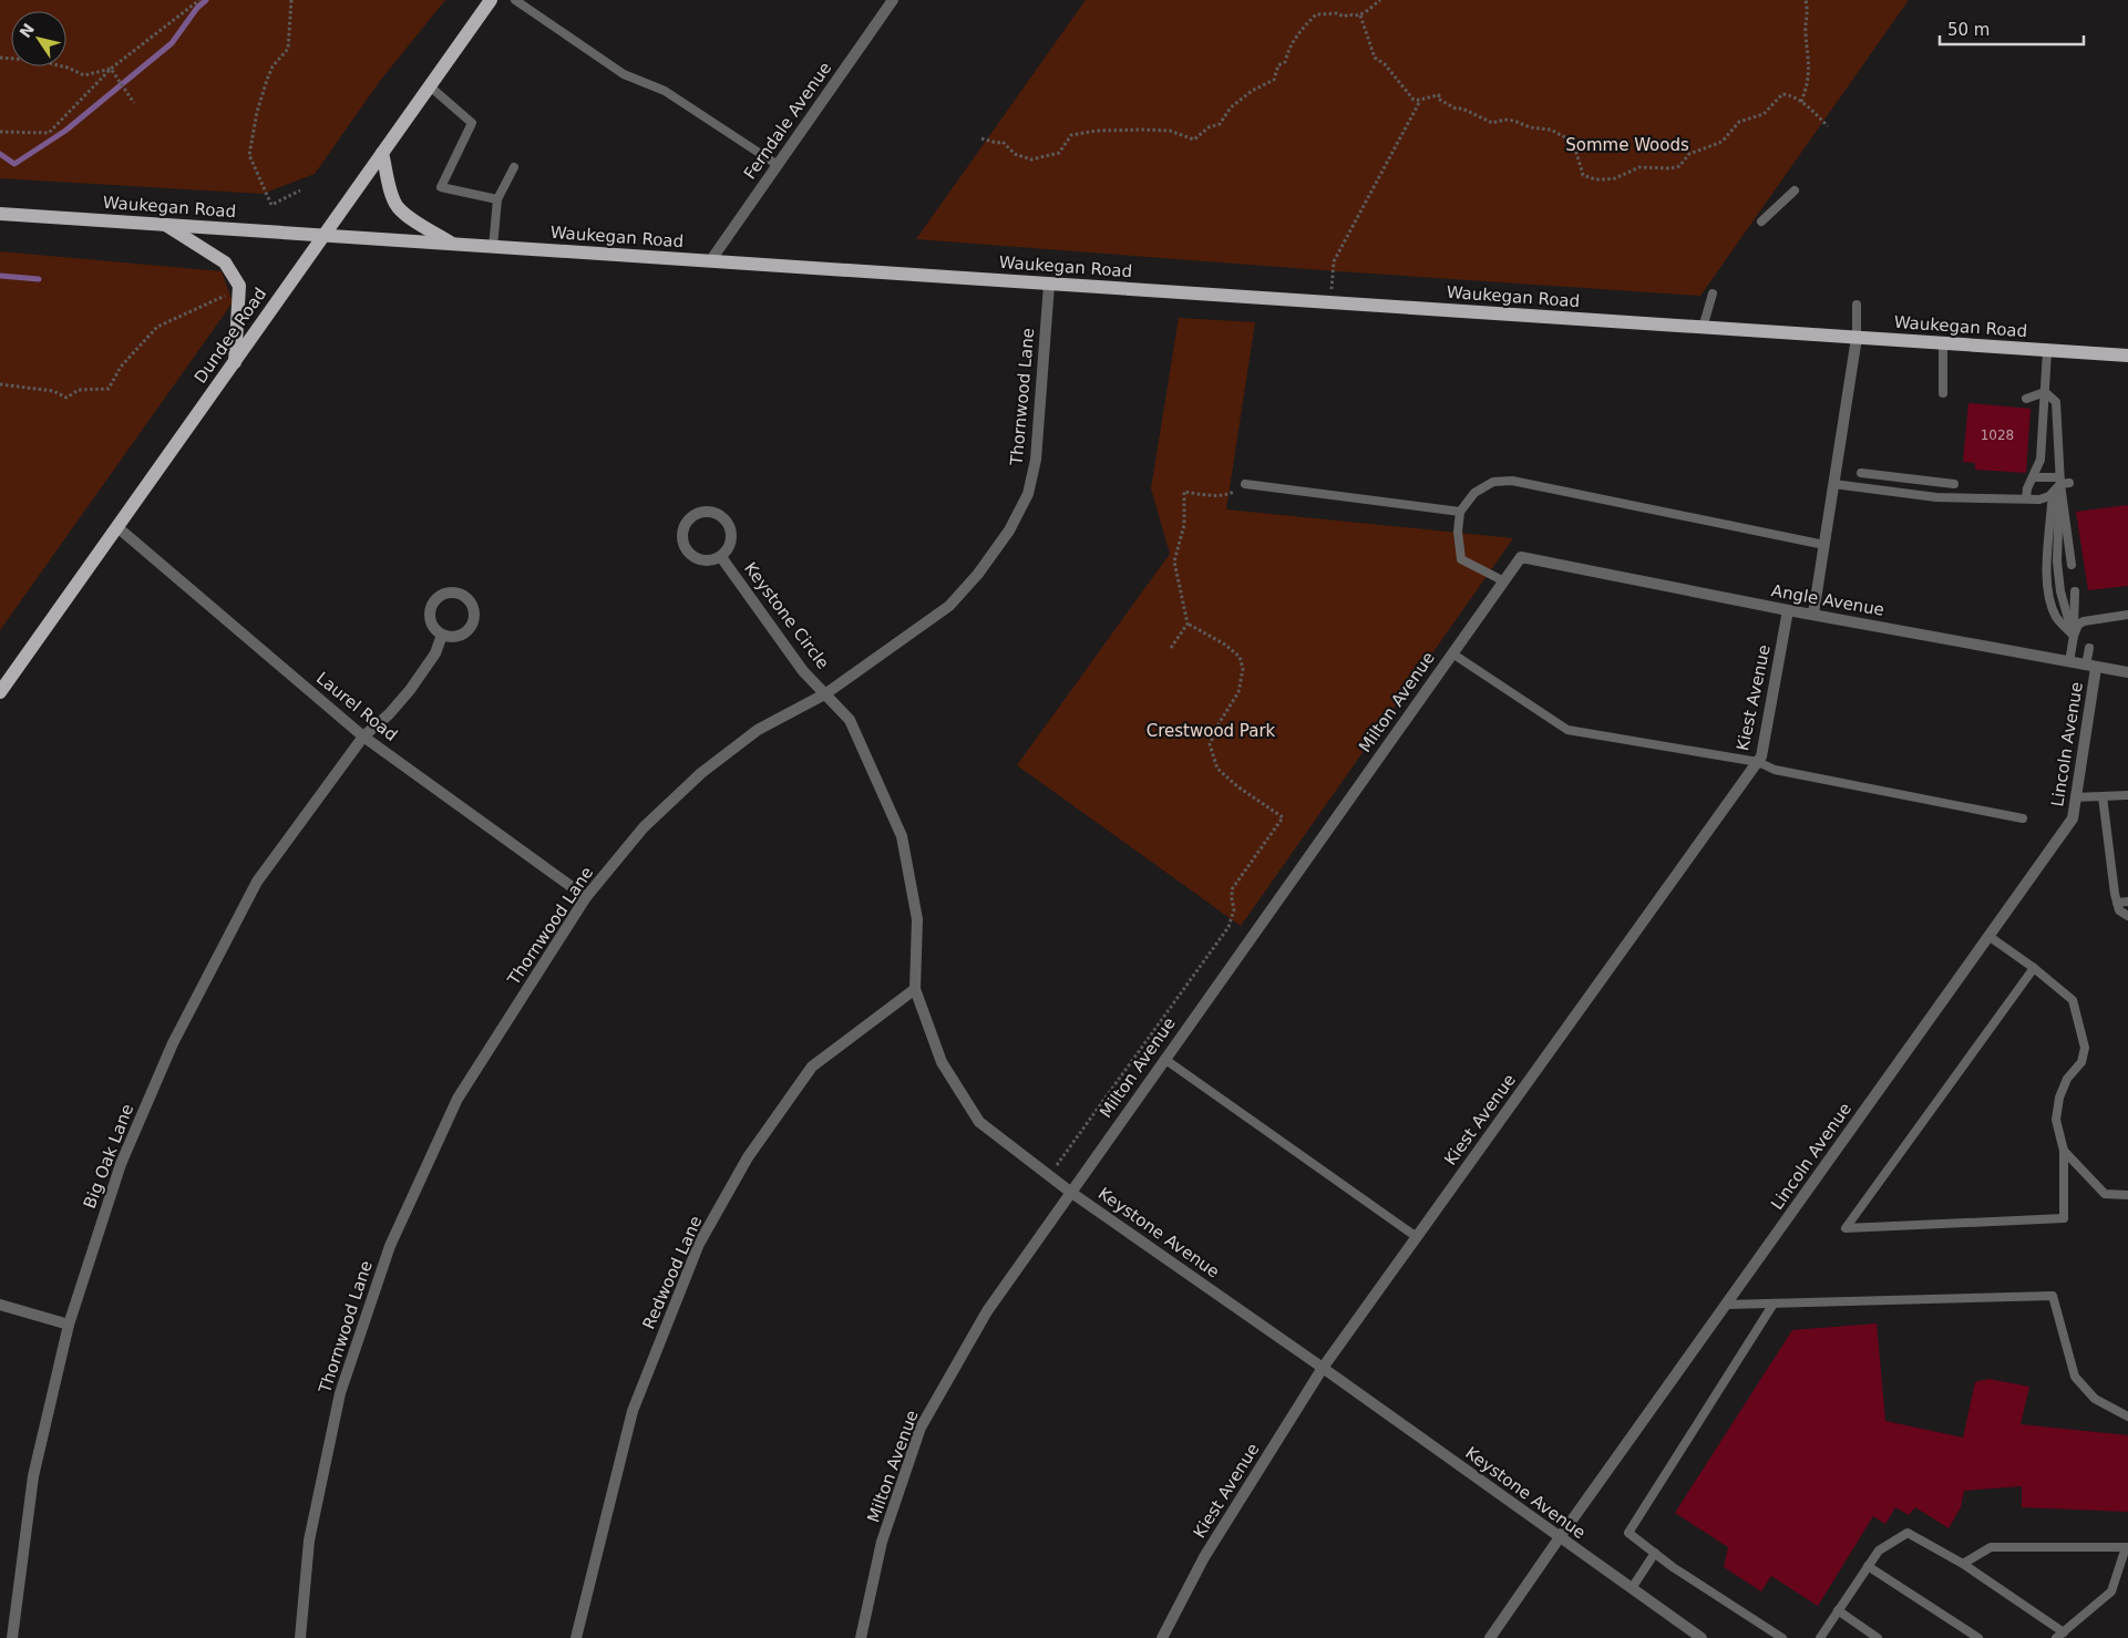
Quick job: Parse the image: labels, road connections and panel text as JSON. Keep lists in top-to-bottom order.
{
  "streets": {
    "main road": ["Waukegan Road", "Dundee Road"],
    "street": [
      "Ferndale Avenue",
      "Thornwood Lane",
      "Angle Avenue",
      "Keystone Circle",
      "Kiest Avenue",
      "Milton Avenue",
      "Laurel Road",
      "Lincoln Avenue",
      "Big Oak Lane",
      "Keystone Avenue",
      "Redwood Lane"
    ]
  },
  "crossings": [
    ["Ferndale Avenue", "Waukegan Road"],
    ["Waukegan Road", "Dundee Road"],
    ["Waukegan Road", "Thornwood Lane"],
    ["Dundee Road", "Laurel Road"],
    ["Thornwood Lane", "Keystone Circle"],
    ["Thornwood Lane", "Laurel Road"],
    ["Thornwood Lane", "Keystone Avenue"],
    ["Angle Avenue", "Kiest Avenue"],
    ["Angle Avenue", "Milton Avenue"],
    ["Angle Avenue", "Lincoln Avenue"],
    ["Keystone Circle", "Keystone Avenue"],
    ["Kiest Avenue", "Keystone Avenue"],
    ["Milton Avenue", "Keystone Avenue"],
    ["Laurel Road", "Big Oak Lane"],
    ["Lincoln Avenue", "Keystone Avenue"],
    ["Keystone Avenue", "Redwood Lane"]
  ],
  "parks": ["Somme Woods", "Crestwood Park"],
  "house_numbers": ["1028"],
  "scale_bar": "50 m",
  "north": "top left"
}
